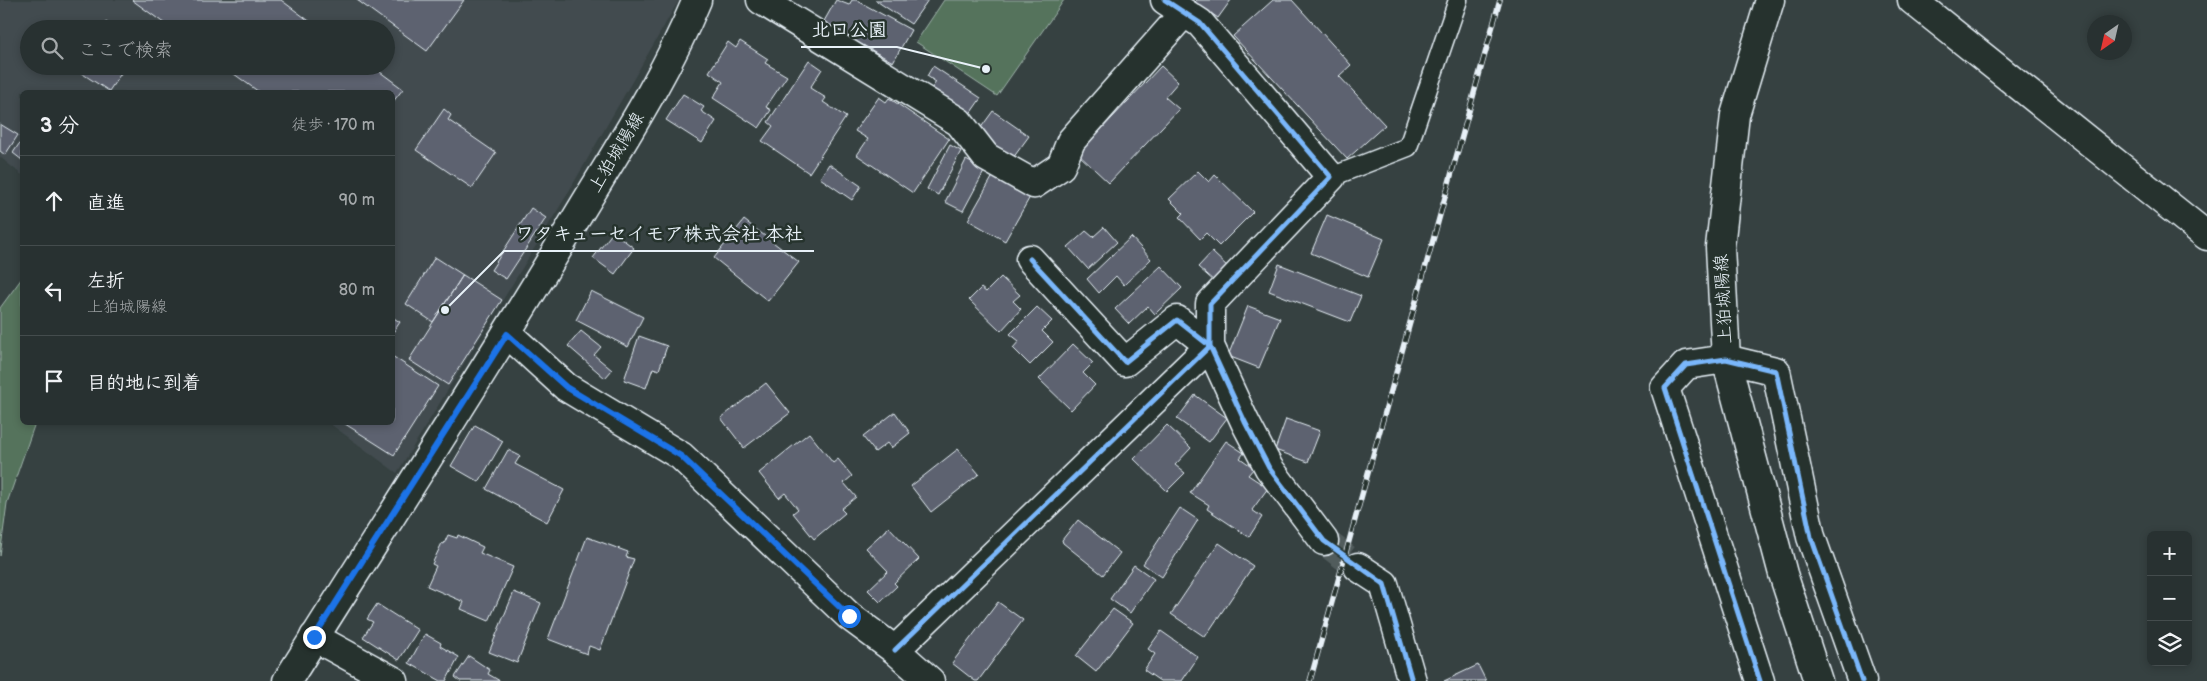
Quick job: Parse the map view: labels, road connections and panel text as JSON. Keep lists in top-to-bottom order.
{
  "streets": {
    "street": ["上狛城陽線"]
  },
  "places": ["北口公園", "ワタキューセイモア株式会社 本社"],
  "north": "bottom left",
  "page": {
    "search": "ここで検索",
    "heading": ["3 分", "徒歩 · 170 m"],
    "list": [
      ["直進", "90 m"],
      ["左折", "上狛城陽線", "80 m"],
      "目的地に到着"
    ],
    "map_buttons": ["+", "−"]
  }
}
